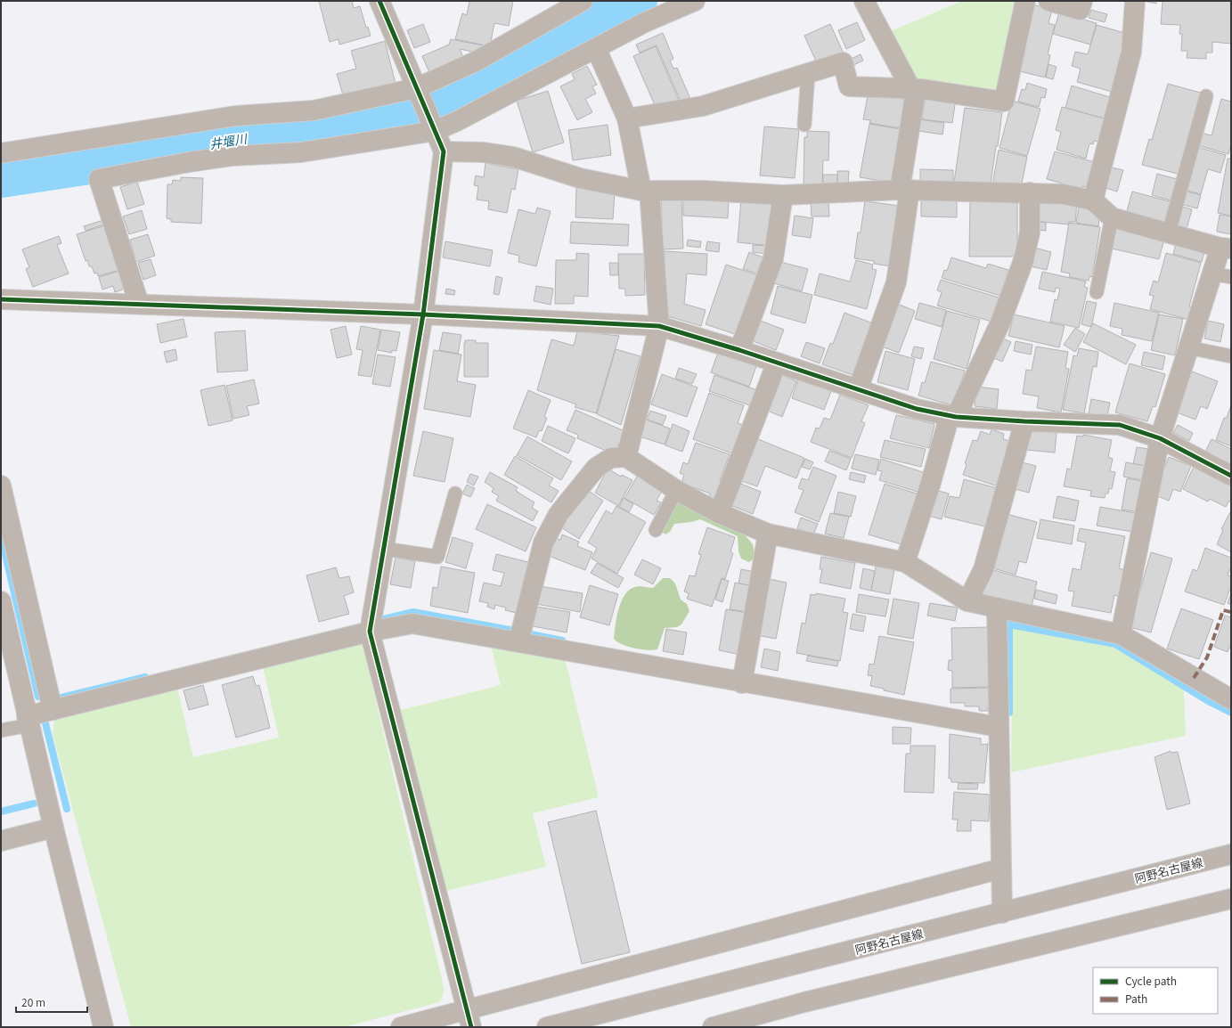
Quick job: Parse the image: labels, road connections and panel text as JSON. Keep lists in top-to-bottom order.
{
  "streets": {
    "main road": ["阿野名古屋線"]
  },
  "water": ["井堰川"],
  "legend": ["Cycle path", "Path"],
  "scale_bar": "20 m"
}
